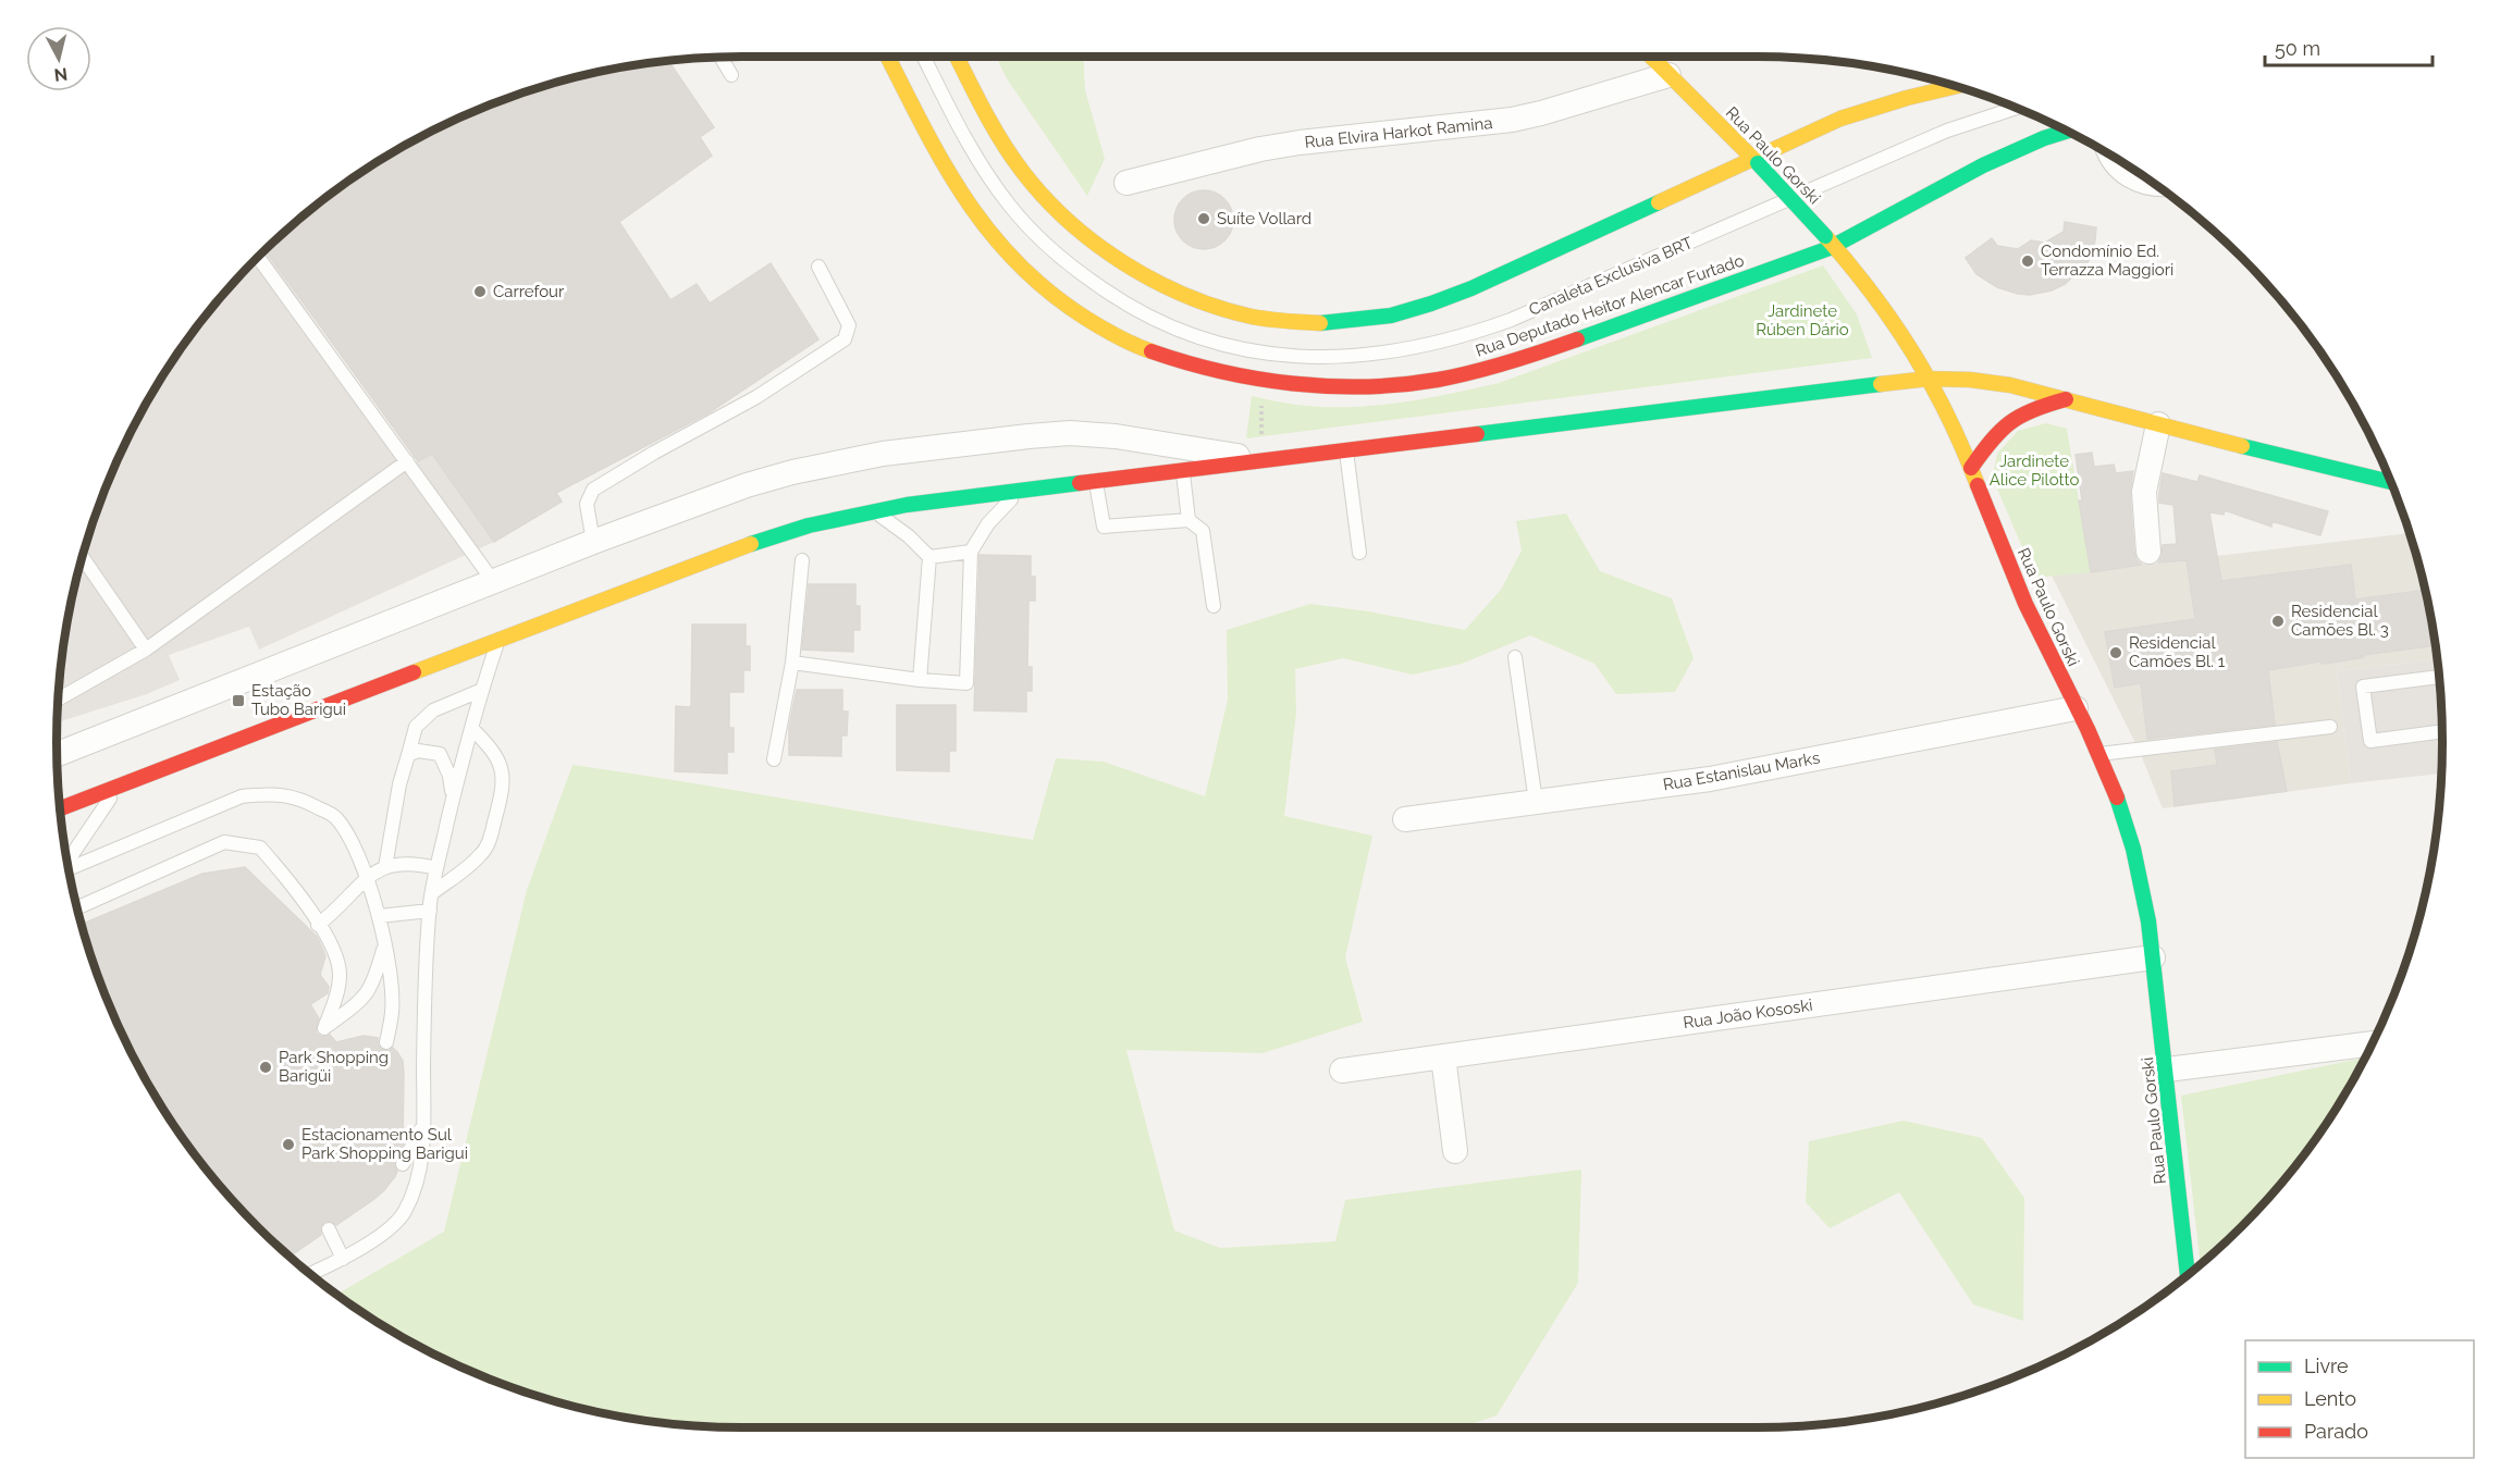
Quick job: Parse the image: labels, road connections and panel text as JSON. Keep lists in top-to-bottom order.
{
  "streets": {
    "street": [
      "Rua Elvira Harkot Ramina",
      "Rua Paulo Gorski",
      "Rua Deputado Heitor Alencar Furtado",
      "Rua Estanislau Marks",
      "Rua João Kososki"
    ],
    "lane": ["Canaleta Exclusiva BRT"]
  },
  "crossings": [
    ["Rua Elvira Harkot Ramina", "Rua Paulo Gorski"],
    ["Rua Paulo Gorski", "Rua Deputado Heitor Alencar Furtado"],
    ["Rua Paulo Gorski", "Rua Estanislau Marks"],
    ["Rua Paulo Gorski", "Rua João Kososki"]
  ],
  "parks": ["Jardinete Rúben Dário", "Jardinete Alice Pilotto"],
  "places": {
    "other": [
      "Suíte Vollard",
      "Condomínio Ed. Terrazza Maggiori",
      "Carrefour",
      "Residencial Camões Bl. 3",
      "Residencial Camões Bl. 1",
      "Park Shopping Barigüi",
      "Estacionamento Sul Park Shopping Barigui"
    ],
    "transit": ["Estação Tubo Barigui"]
  },
  "legend": ["Livre", "Lento", "Parado"],
  "scale_bar": "50 m",
  "north": "bottom"
}
